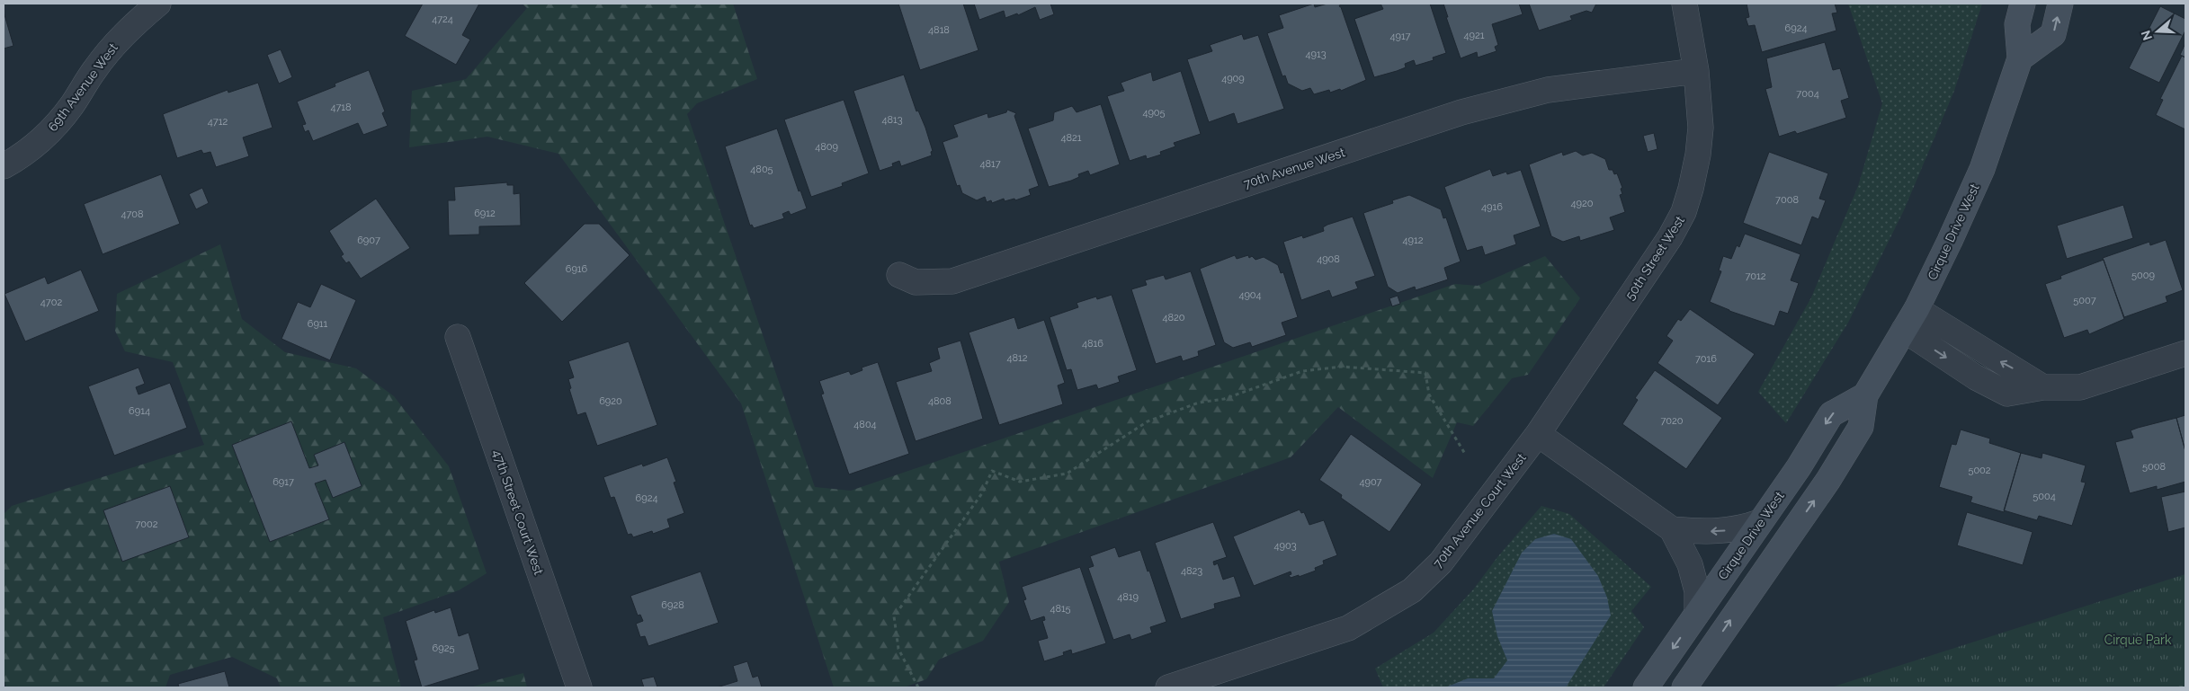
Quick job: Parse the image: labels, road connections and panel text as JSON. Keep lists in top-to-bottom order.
{
  "streets": {
    "main road": ["Cirque Drive West"],
    "street": [
      "69th Avenue West",
      "70th Avenue West",
      "50th Street West",
      "70th Avenue Court West",
      "47th Street Court West"
    ]
  },
  "crossings": [
    ["70th Avenue West", "50th Street West"],
    ["50th Street West", "70th Avenue Court West"]
  ],
  "parks": ["Cirque Park"],
  "house_numbers": [
    "4724",
    "6924",
    "4818",
    "4921",
    "4917",
    "4913",
    "4909",
    "7004",
    "4718",
    "4905",
    "4813",
    "4712",
    "4821",
    "4809",
    "4817",
    "4805",
    "7008",
    "4920",
    "4916",
    "6912",
    "4708",
    "6907",
    "4912",
    "4908",
    "6916",
    "5009",
    "7012",
    "4904",
    "5007",
    "4702",
    "4820",
    "6911",
    "4816",
    "4812",
    "7016",
    "6920",
    "4808",
    "6914",
    "7020",
    "4804",
    "5008",
    "5002",
    "6917",
    "4907",
    "5004",
    "6924",
    "7002",
    "4903",
    "4823",
    "4819",
    "6928",
    "4815",
    "6925"
  ],
  "north": "left"
}
